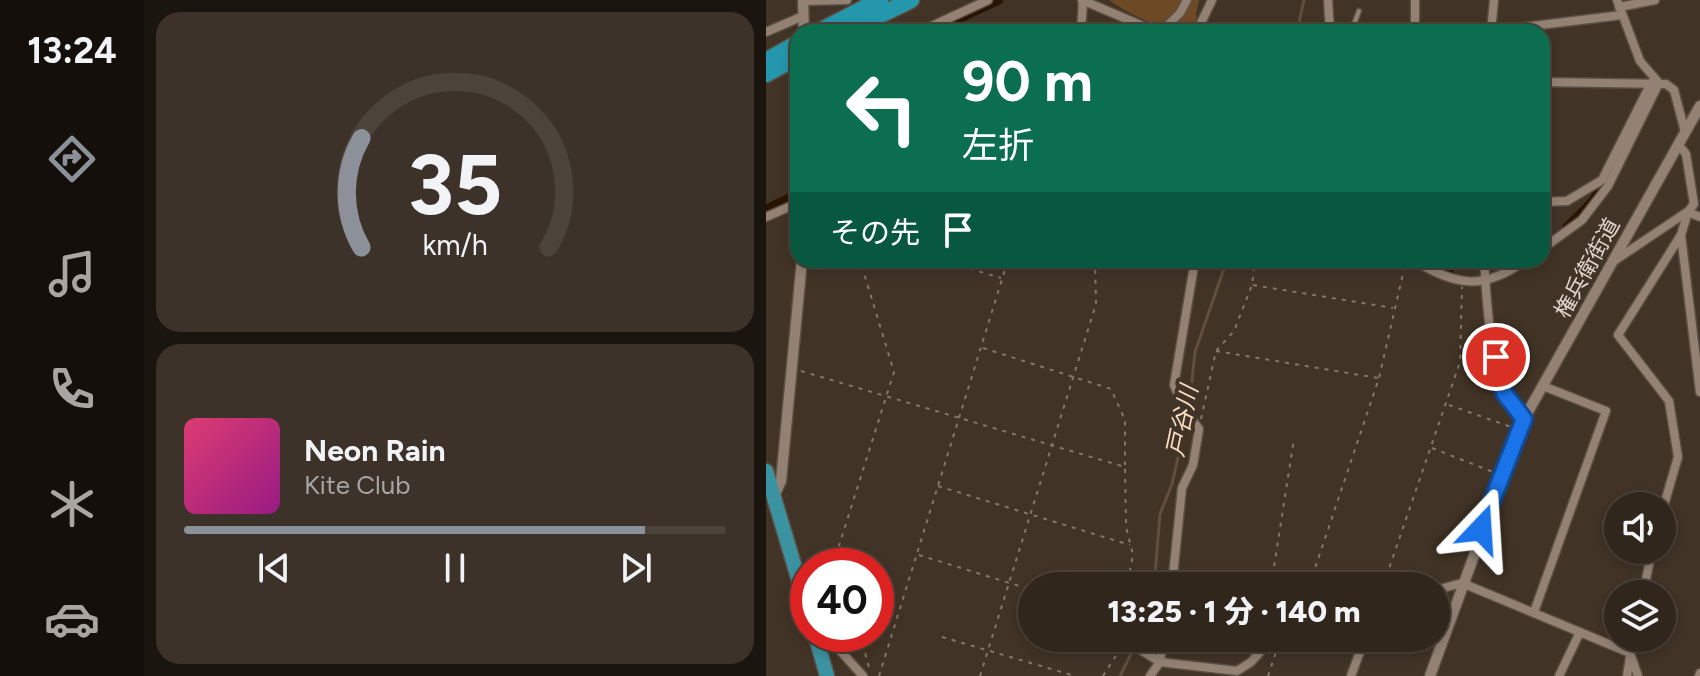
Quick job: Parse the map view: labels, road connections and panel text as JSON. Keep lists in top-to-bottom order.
{
  "streets": {
    "street": ["権兵衛街道"]
  },
  "water": ["戸谷川"],
  "page": {
    "tabs": "13:24",
    "turn": ["90 m", "左折"],
    "then": "その先",
    "song": ["Neon Rain", "Kite Club"],
    "limit": "40",
    "trip": "13:25 · 1 分 · 140 m",
    "gauge": ["35", "km/h"]
  }
}
